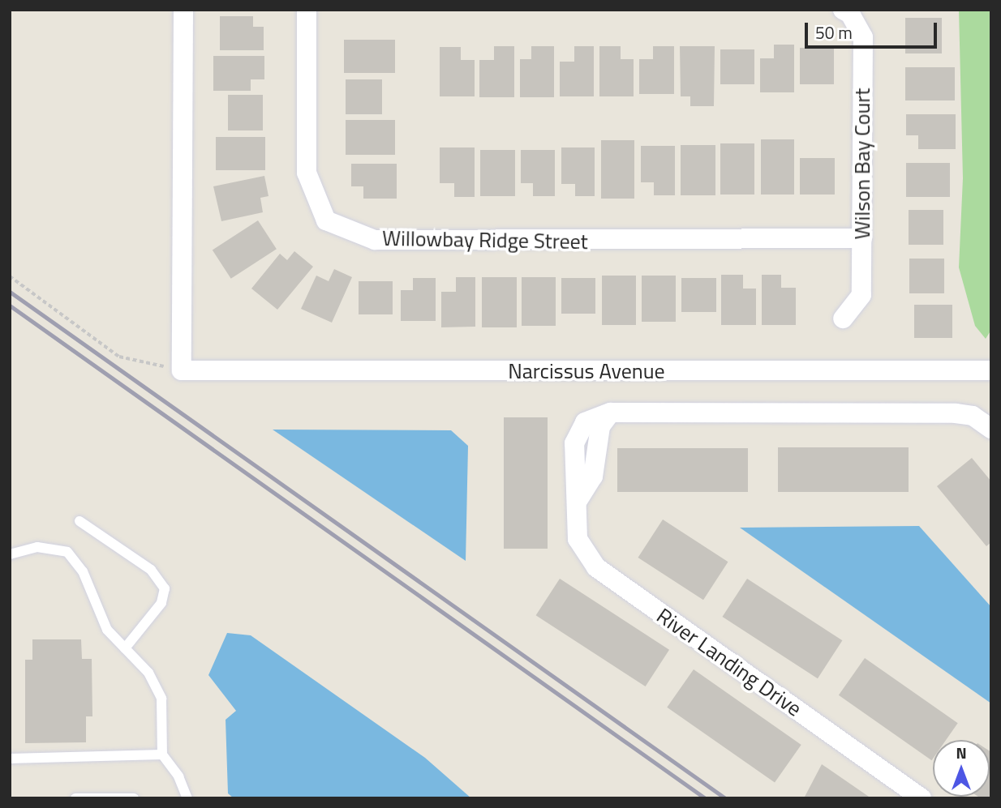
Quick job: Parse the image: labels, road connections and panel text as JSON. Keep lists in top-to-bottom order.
{
  "streets": {
    "street": [
      "Wilson Bay Court",
      "Willowbay Ridge Street",
      "Narcissus Avenue",
      "River Landing Drive"
    ]
  },
  "crossings": [
    ["Wilson Bay Court", "Willowbay Ridge Street"]
  ],
  "scale_bar": "50 m",
  "north": "top"
}
